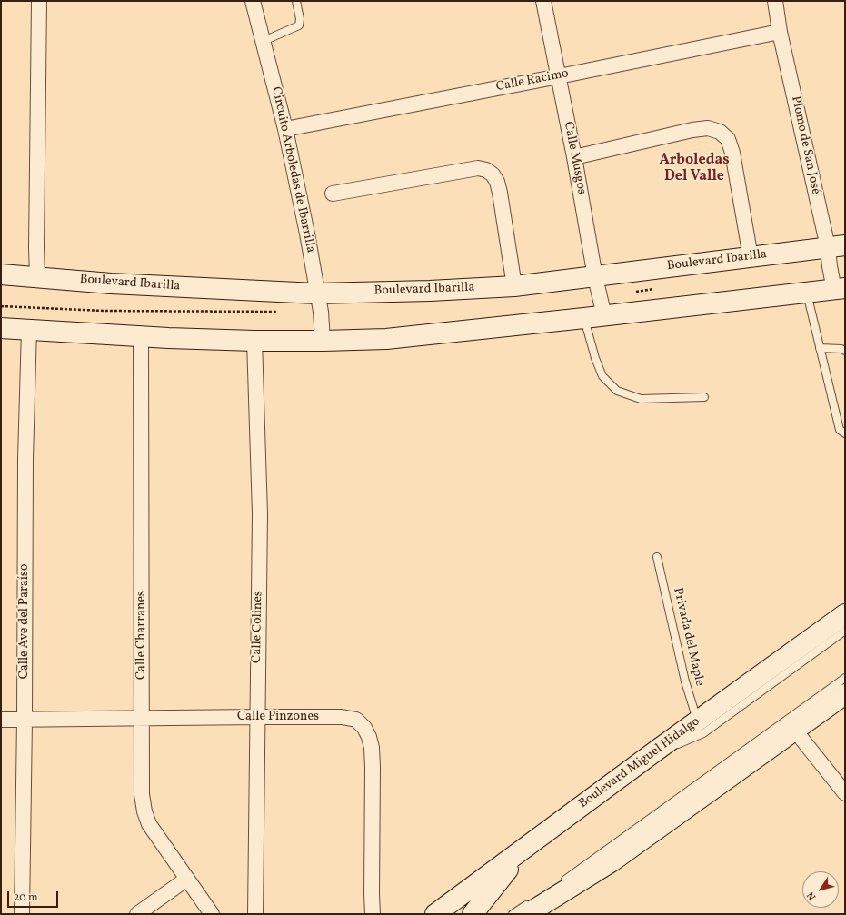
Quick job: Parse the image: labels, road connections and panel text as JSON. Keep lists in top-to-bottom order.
{
  "streets": {
    "main road": ["Boulevard Ibarilla", "Boulevard Miguel Hidalgo"],
    "street": [
      "Calle Racimo",
      "Plomo de San José",
      "Calle Musgos",
      "Circuito Arboledas de Ibarrilla",
      "Calle Ave del Paraíso",
      "Calle Colines",
      "Calle Charranes",
      "Calle Pinzones"
    ],
    "lane": ["Privada del Maple"]
  },
  "crossings": [
    ["Calle Racimo", "Plomo de San José"],
    ["Calle Racimo", "Calle Musgos"],
    ["Calle Racimo", "Circuito Arboledas de Ibarrilla"],
    ["Plomo de San José", "Boulevard Ibarilla"],
    ["Calle Musgos", "Boulevard Ibarilla"],
    ["Circuito Arboledas de Ibarrilla", "Boulevard Ibarilla"],
    ["Calle Ave del Paraíso", "Calle Pinzones"],
    ["Calle Colines", "Calle Pinzones"],
    ["Calle Charranes", "Calle Pinzones"],
    ["Privada del Maple", "Boulevard Miguel Hidalgo"]
  ],
  "districts": ["Arboledas Del Valle"],
  "scale_bar": "20 m",
  "north": "bottom left"
}
